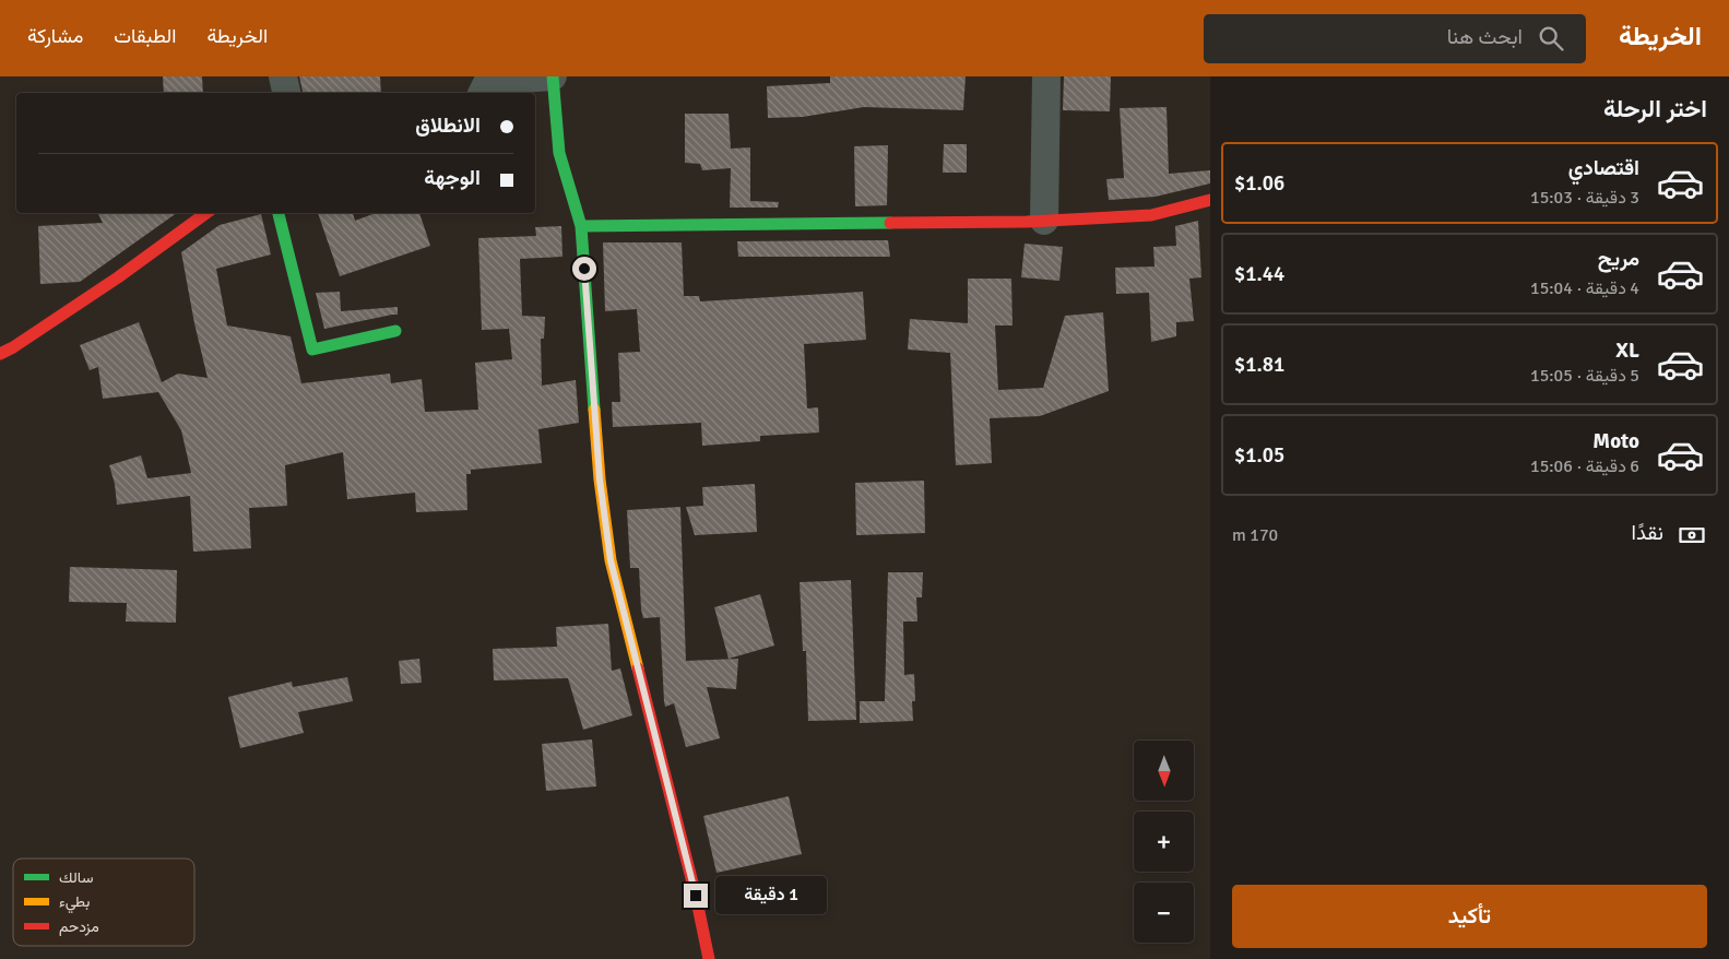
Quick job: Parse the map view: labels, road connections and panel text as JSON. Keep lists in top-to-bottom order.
{
  "legend": ["سالك", "بطيء", "مزدحم"],
  "north": "bottom",
  "page": {
    "header": "الخريطة",
    "search": "ابحث هنا",
    "nav": ["الخريطة", "الطبقات", "مشاركة"],
    "heading": "اختر الرحلة",
    "banner": ["الانطلاق", "الوجهة"],
    "list": [
      {
        "name": "اقتصادي",
        "note": "3 دقيقة · 15:03",
        "value": "$1.06"
      },
      {
        "name": "مريح",
        "note": "4 دقيقة · 15:04",
        "value": "$1.44"
      },
      {
        "name": "XL",
        "note": "5 دقيقة · 15:05",
        "value": "$1.81"
      },
      {
        "name": "Moto",
        "note": "6 دقيقة · 15:06",
        "value": "$1.05"
      }
    ],
    "pay": ["نقدًا", "170 m"],
    "map_buttons": ["+", "−"],
    "buttons": "تأكيد",
    "bubble": "1 دقيقة"
  }
}
